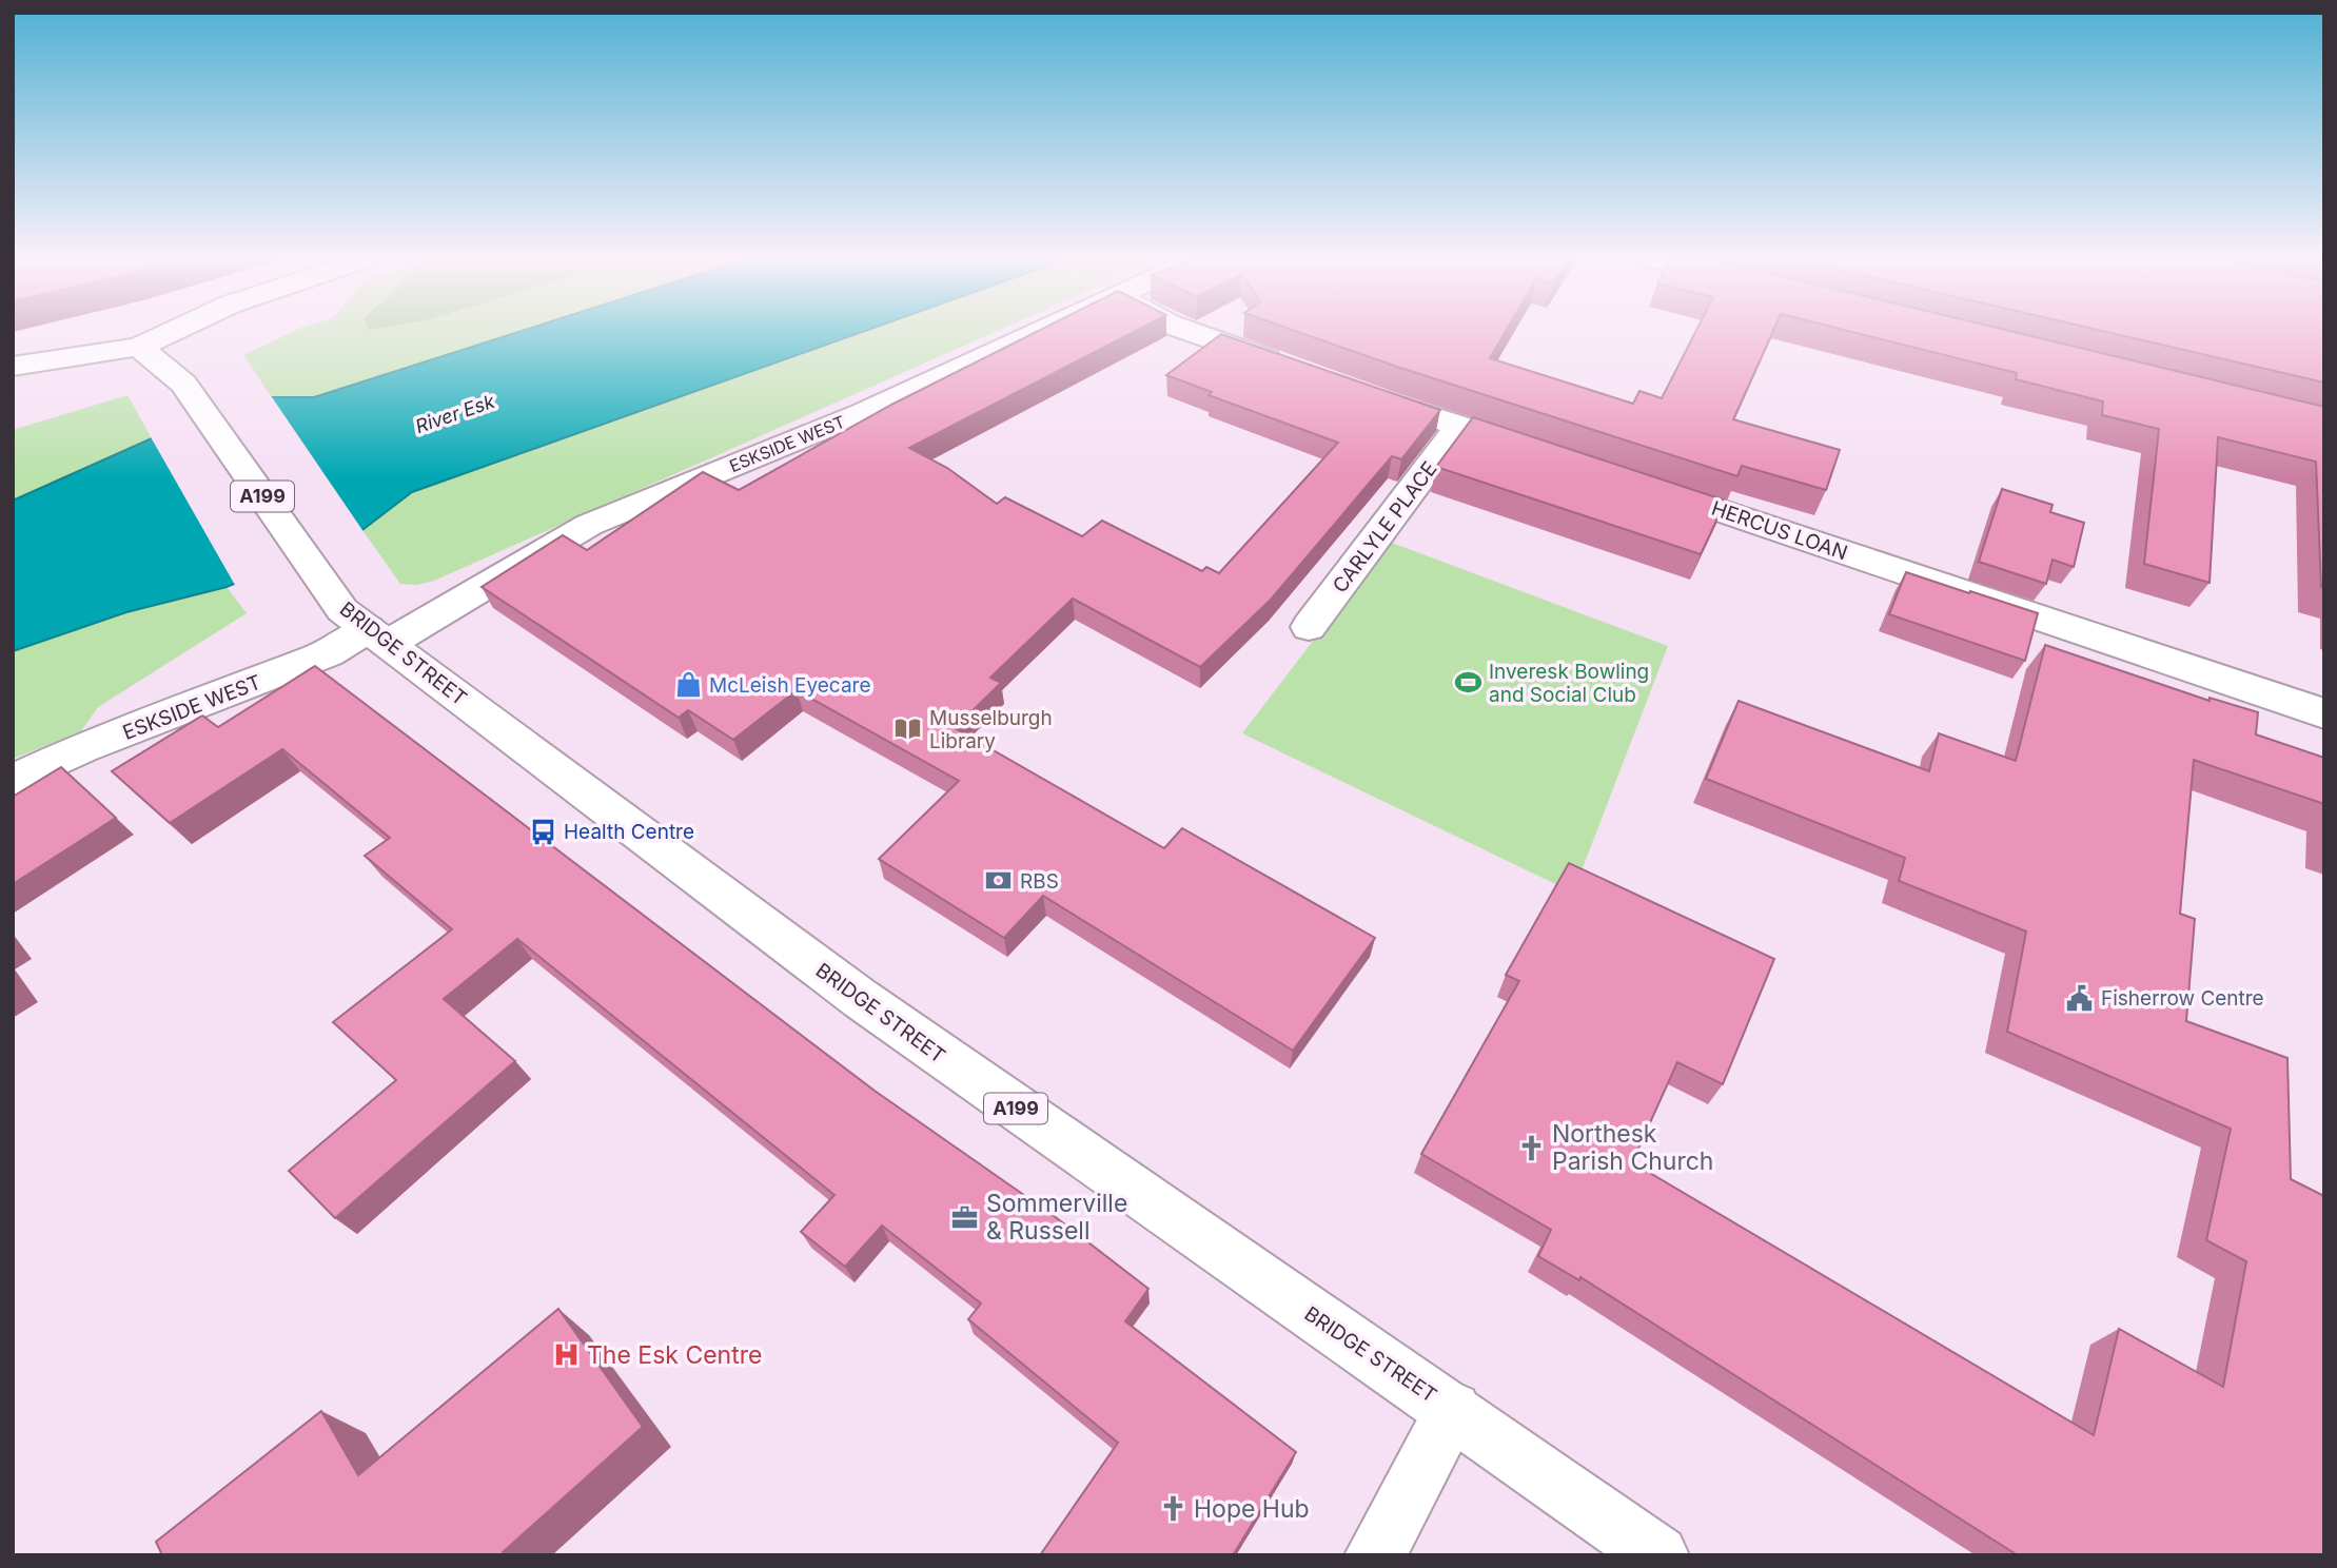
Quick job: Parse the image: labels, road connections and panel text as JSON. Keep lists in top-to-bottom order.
{
  "streets": {
    "street": [
      "ESKSIDE WEST",
      "A199",
      "CARLYLE PLACE",
      "HERCUS LOAN",
      "BRIDGE STREET"
    ]
  },
  "crossings": [
    ["ESKSIDE WEST", "BRIDGE STREET"]
  ],
  "water": ["River Esk"],
  "places": {
    "sports": ["Inveresk Bowling and Social Club"],
    "shop": ["McLeish Eyecare"],
    "library": ["Musselburgh Library"],
    "bus stop": ["Health Centre"],
    "bank": ["RBS"],
    "public building": ["Fisherrow Centre"],
    "church": ["Northesk Parish Church", "Hope Hub"],
    "office": ["Sommerville & Russell"],
    "hospital": ["The Esk Centre"]
  }
}
